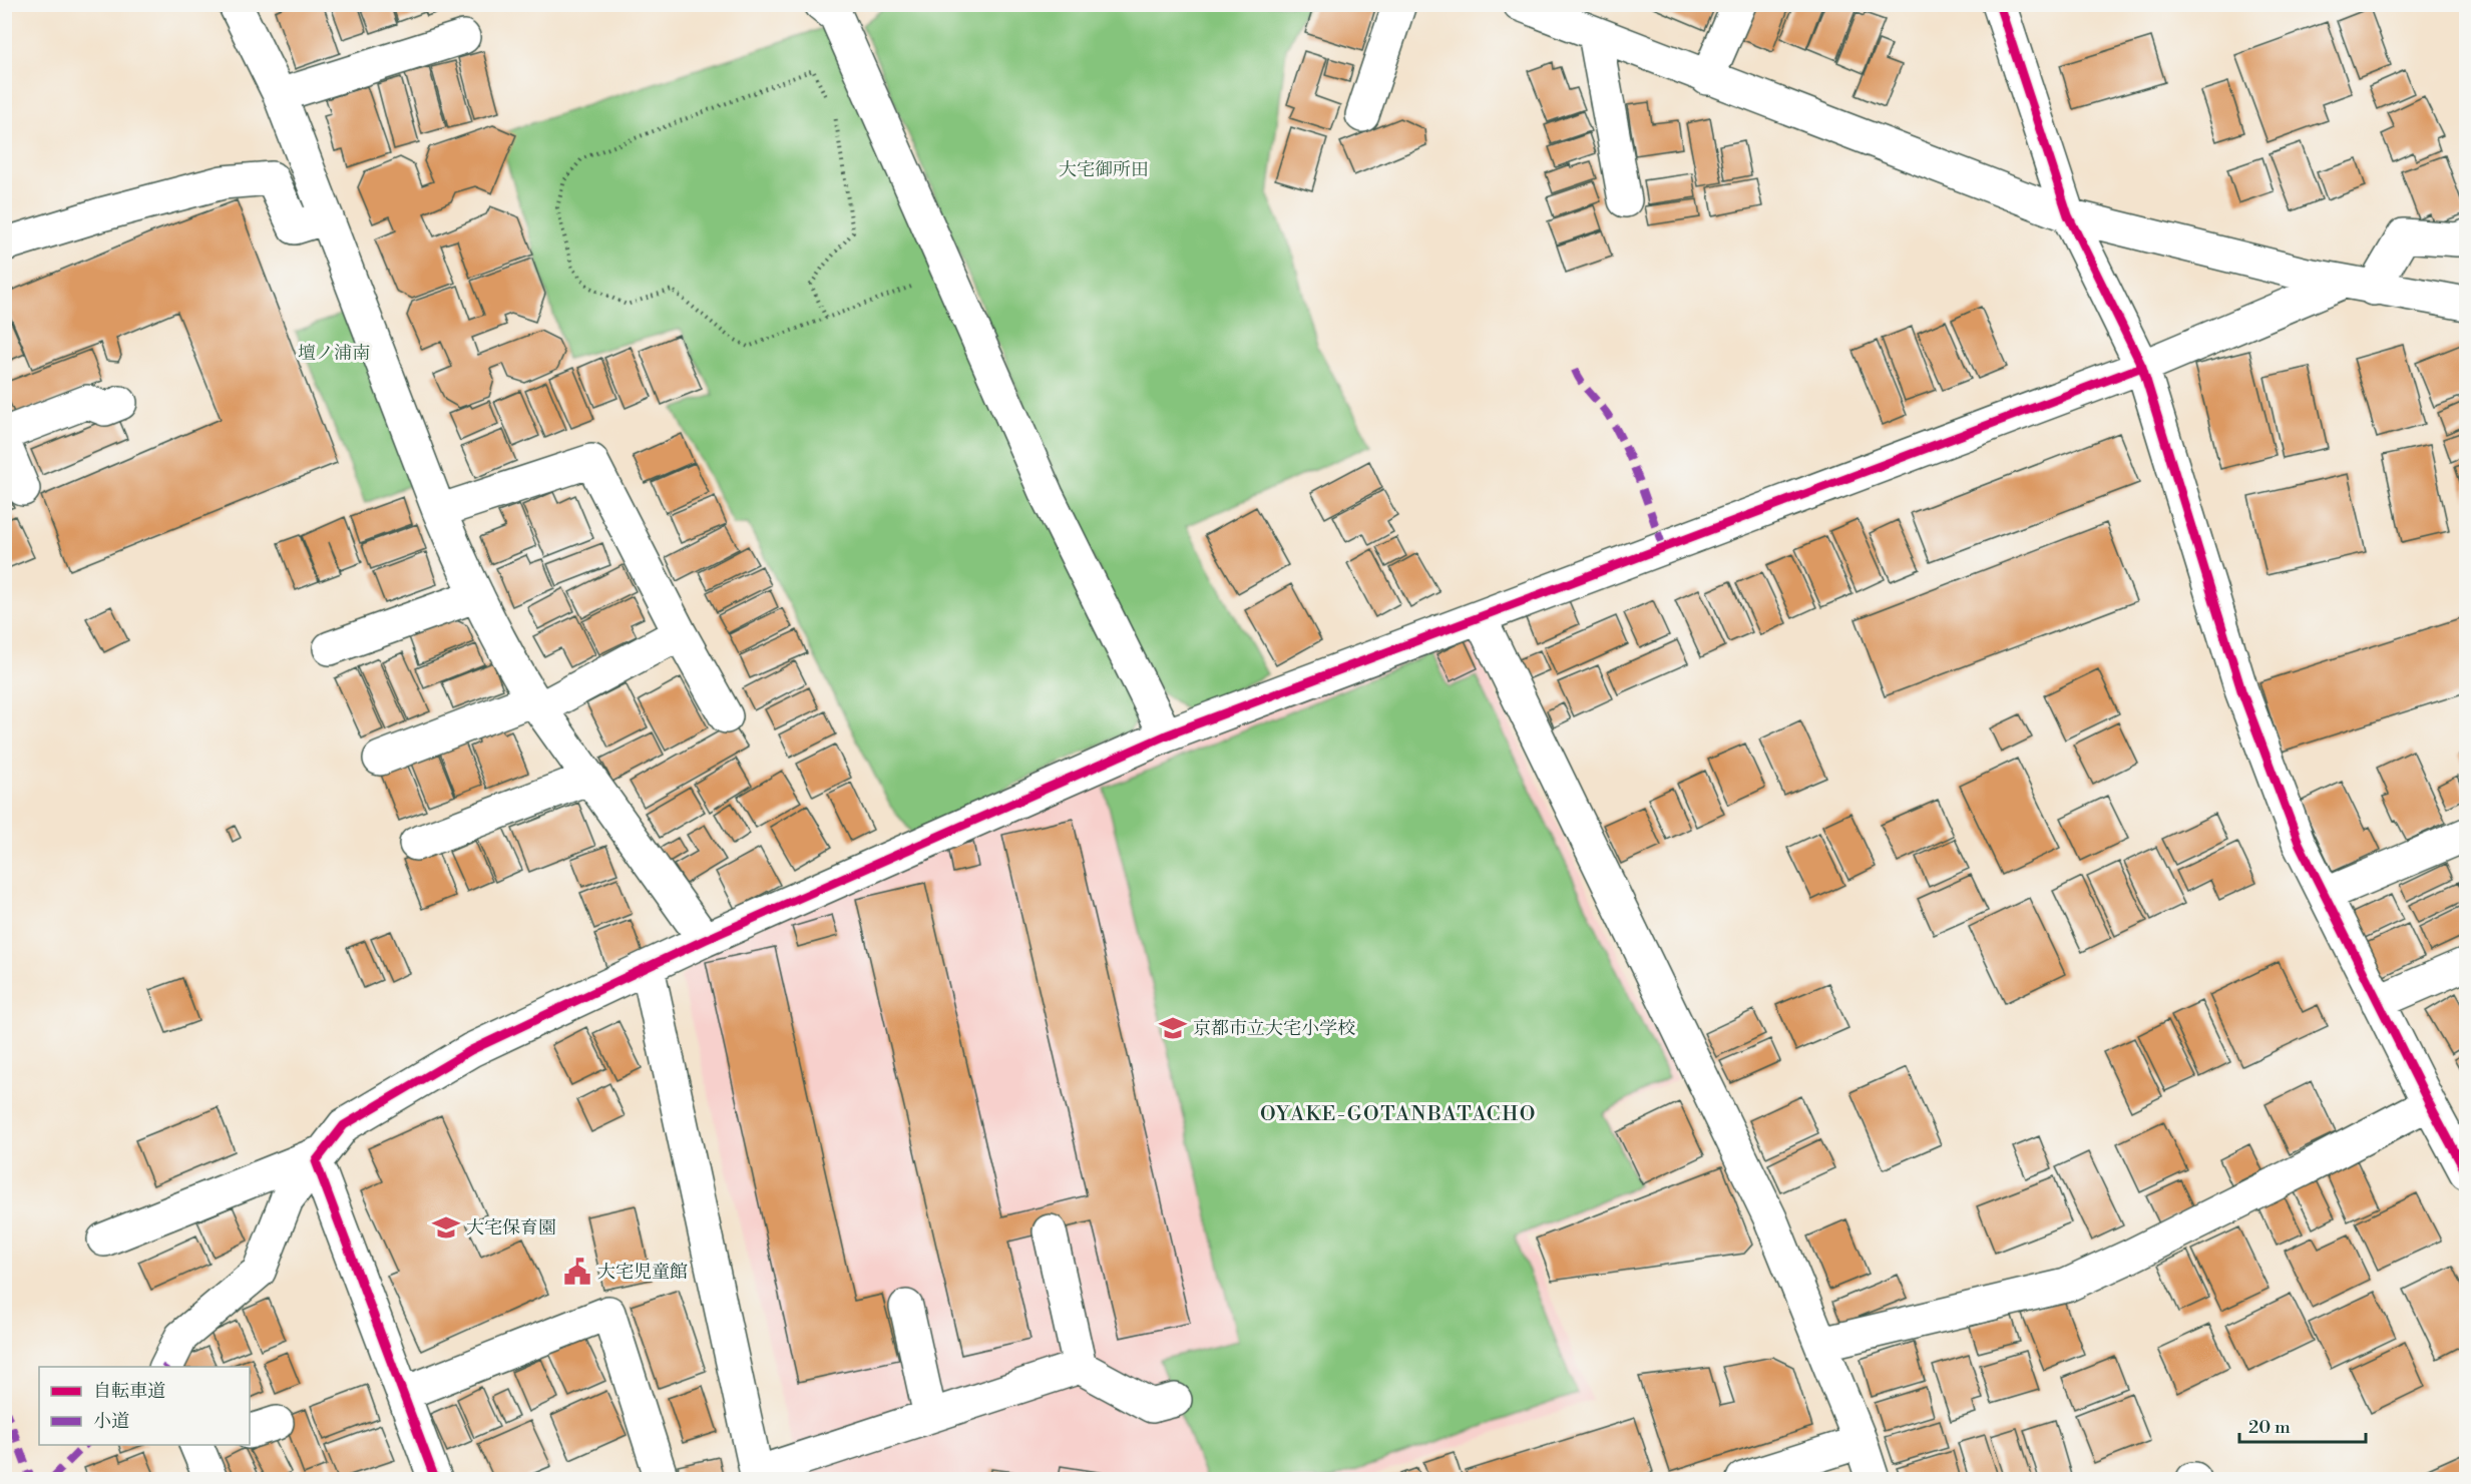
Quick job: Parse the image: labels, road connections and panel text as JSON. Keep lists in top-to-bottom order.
{
  "districts": ["OYAKE-GOTANBATACHO"],
  "parks": ["大宅御所田", "壇ノ浦南"],
  "places": {
    "school or university": ["京都市立大宅小学校", "大宅保育園"],
    "public building": ["大宅児童館"]
  },
  "legend": ["自転車道", "小道"],
  "scale_bar": "20 m"
}
